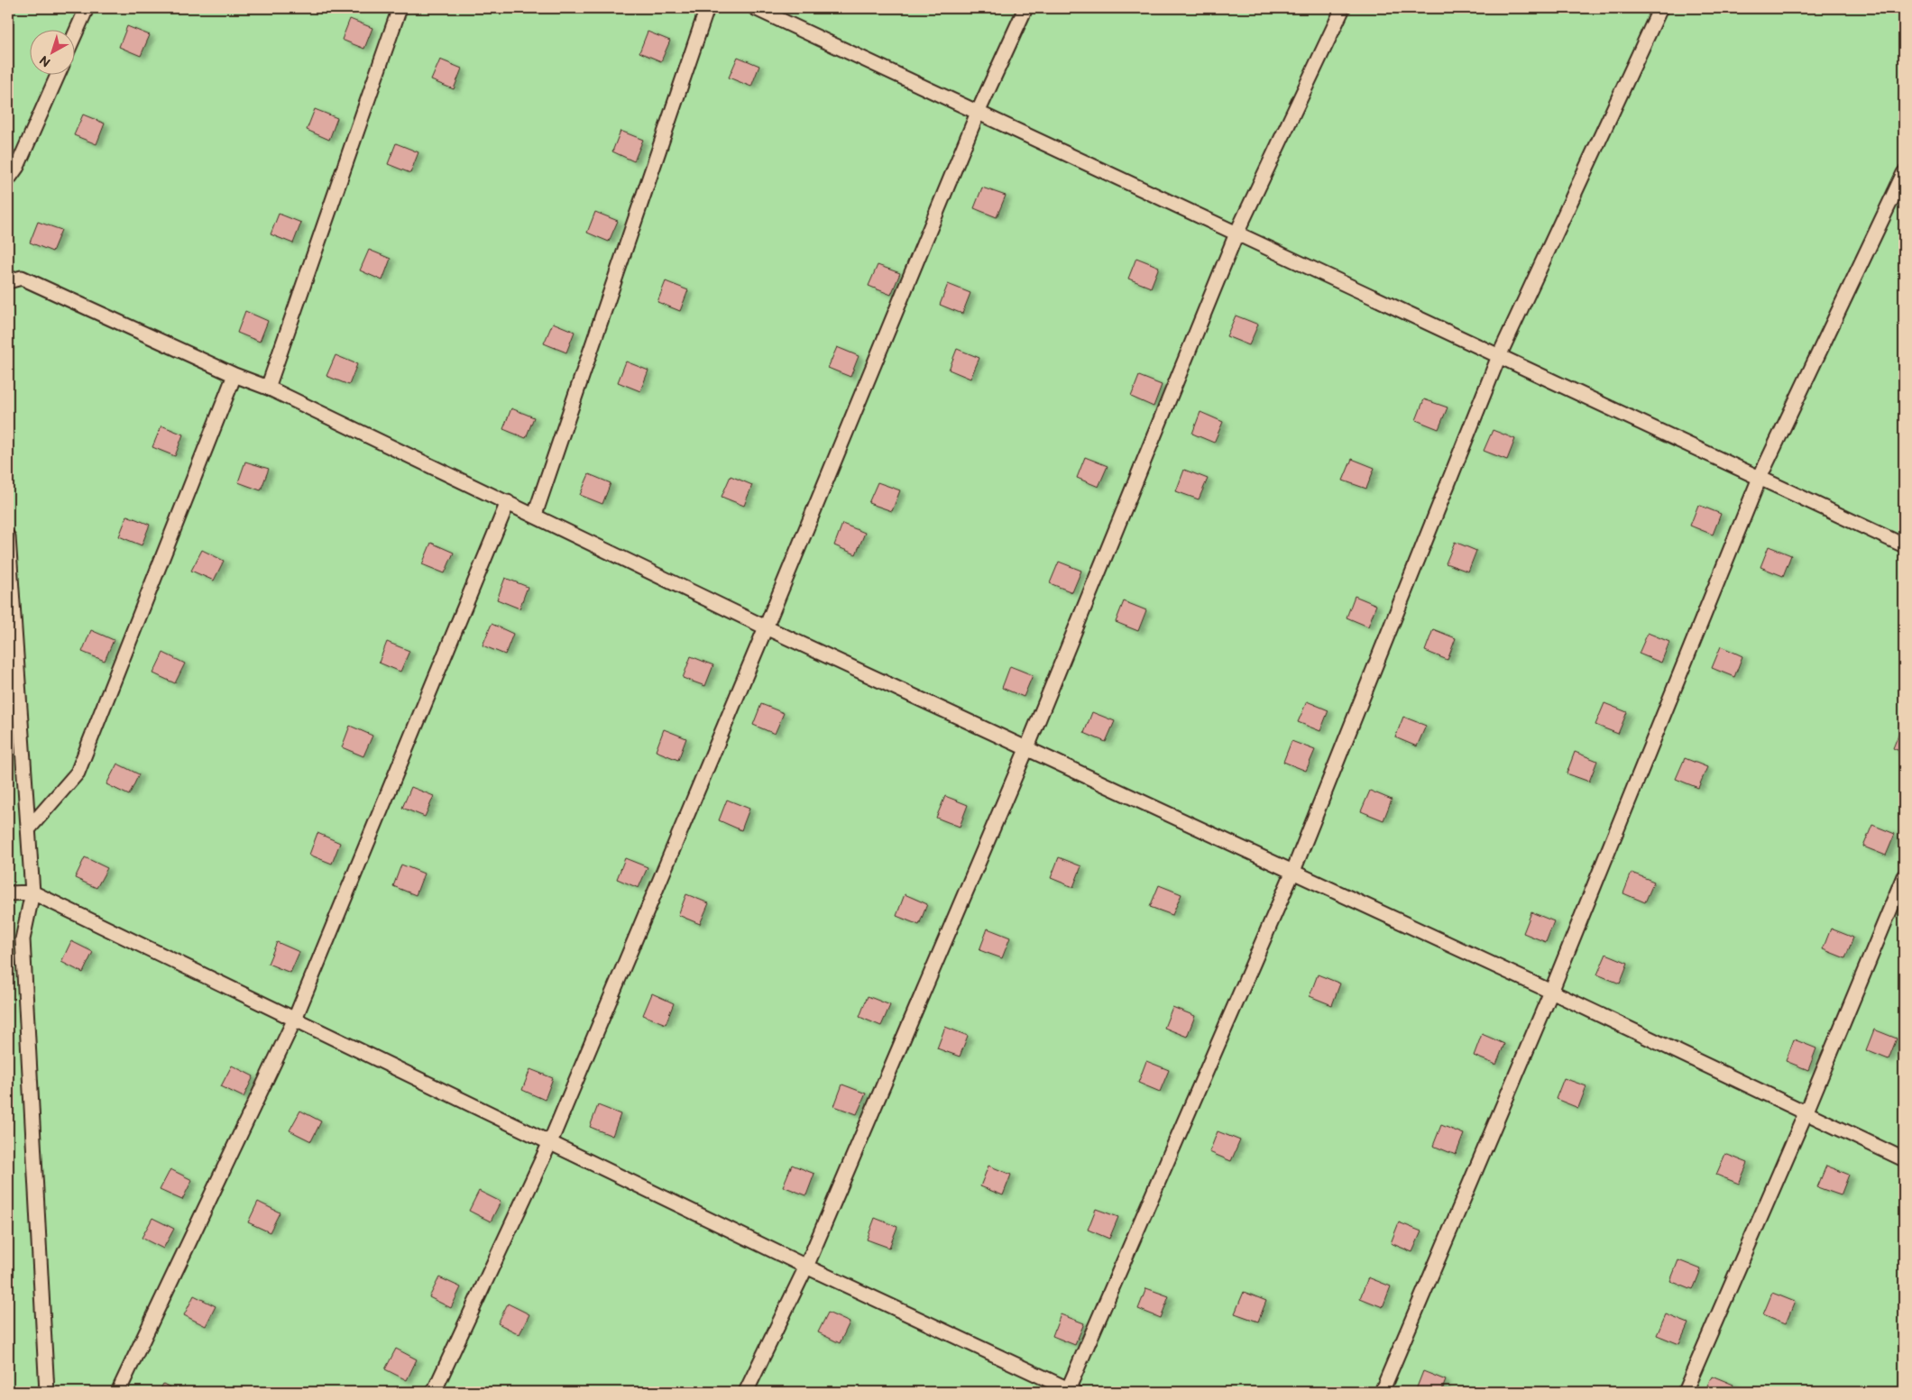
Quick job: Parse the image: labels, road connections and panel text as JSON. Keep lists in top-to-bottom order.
{
  "north": "bottom left"
}
